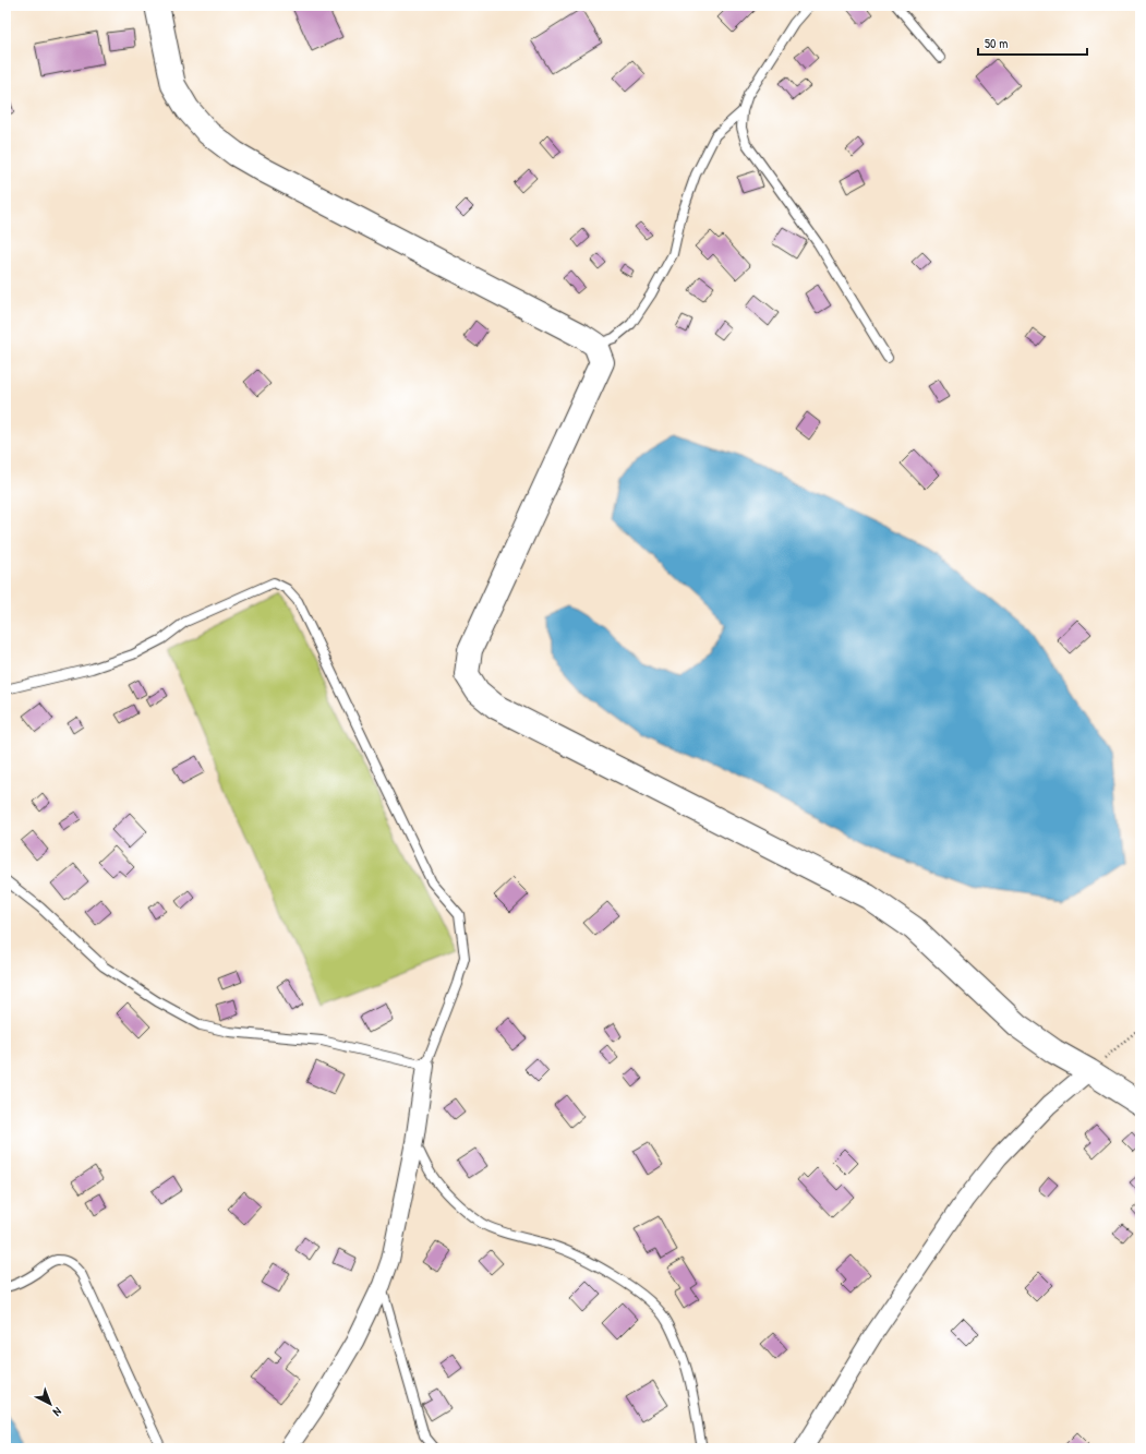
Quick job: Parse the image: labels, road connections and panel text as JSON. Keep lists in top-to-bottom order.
{
  "scale_bar": "50 m",
  "north": "bottom right"
}
